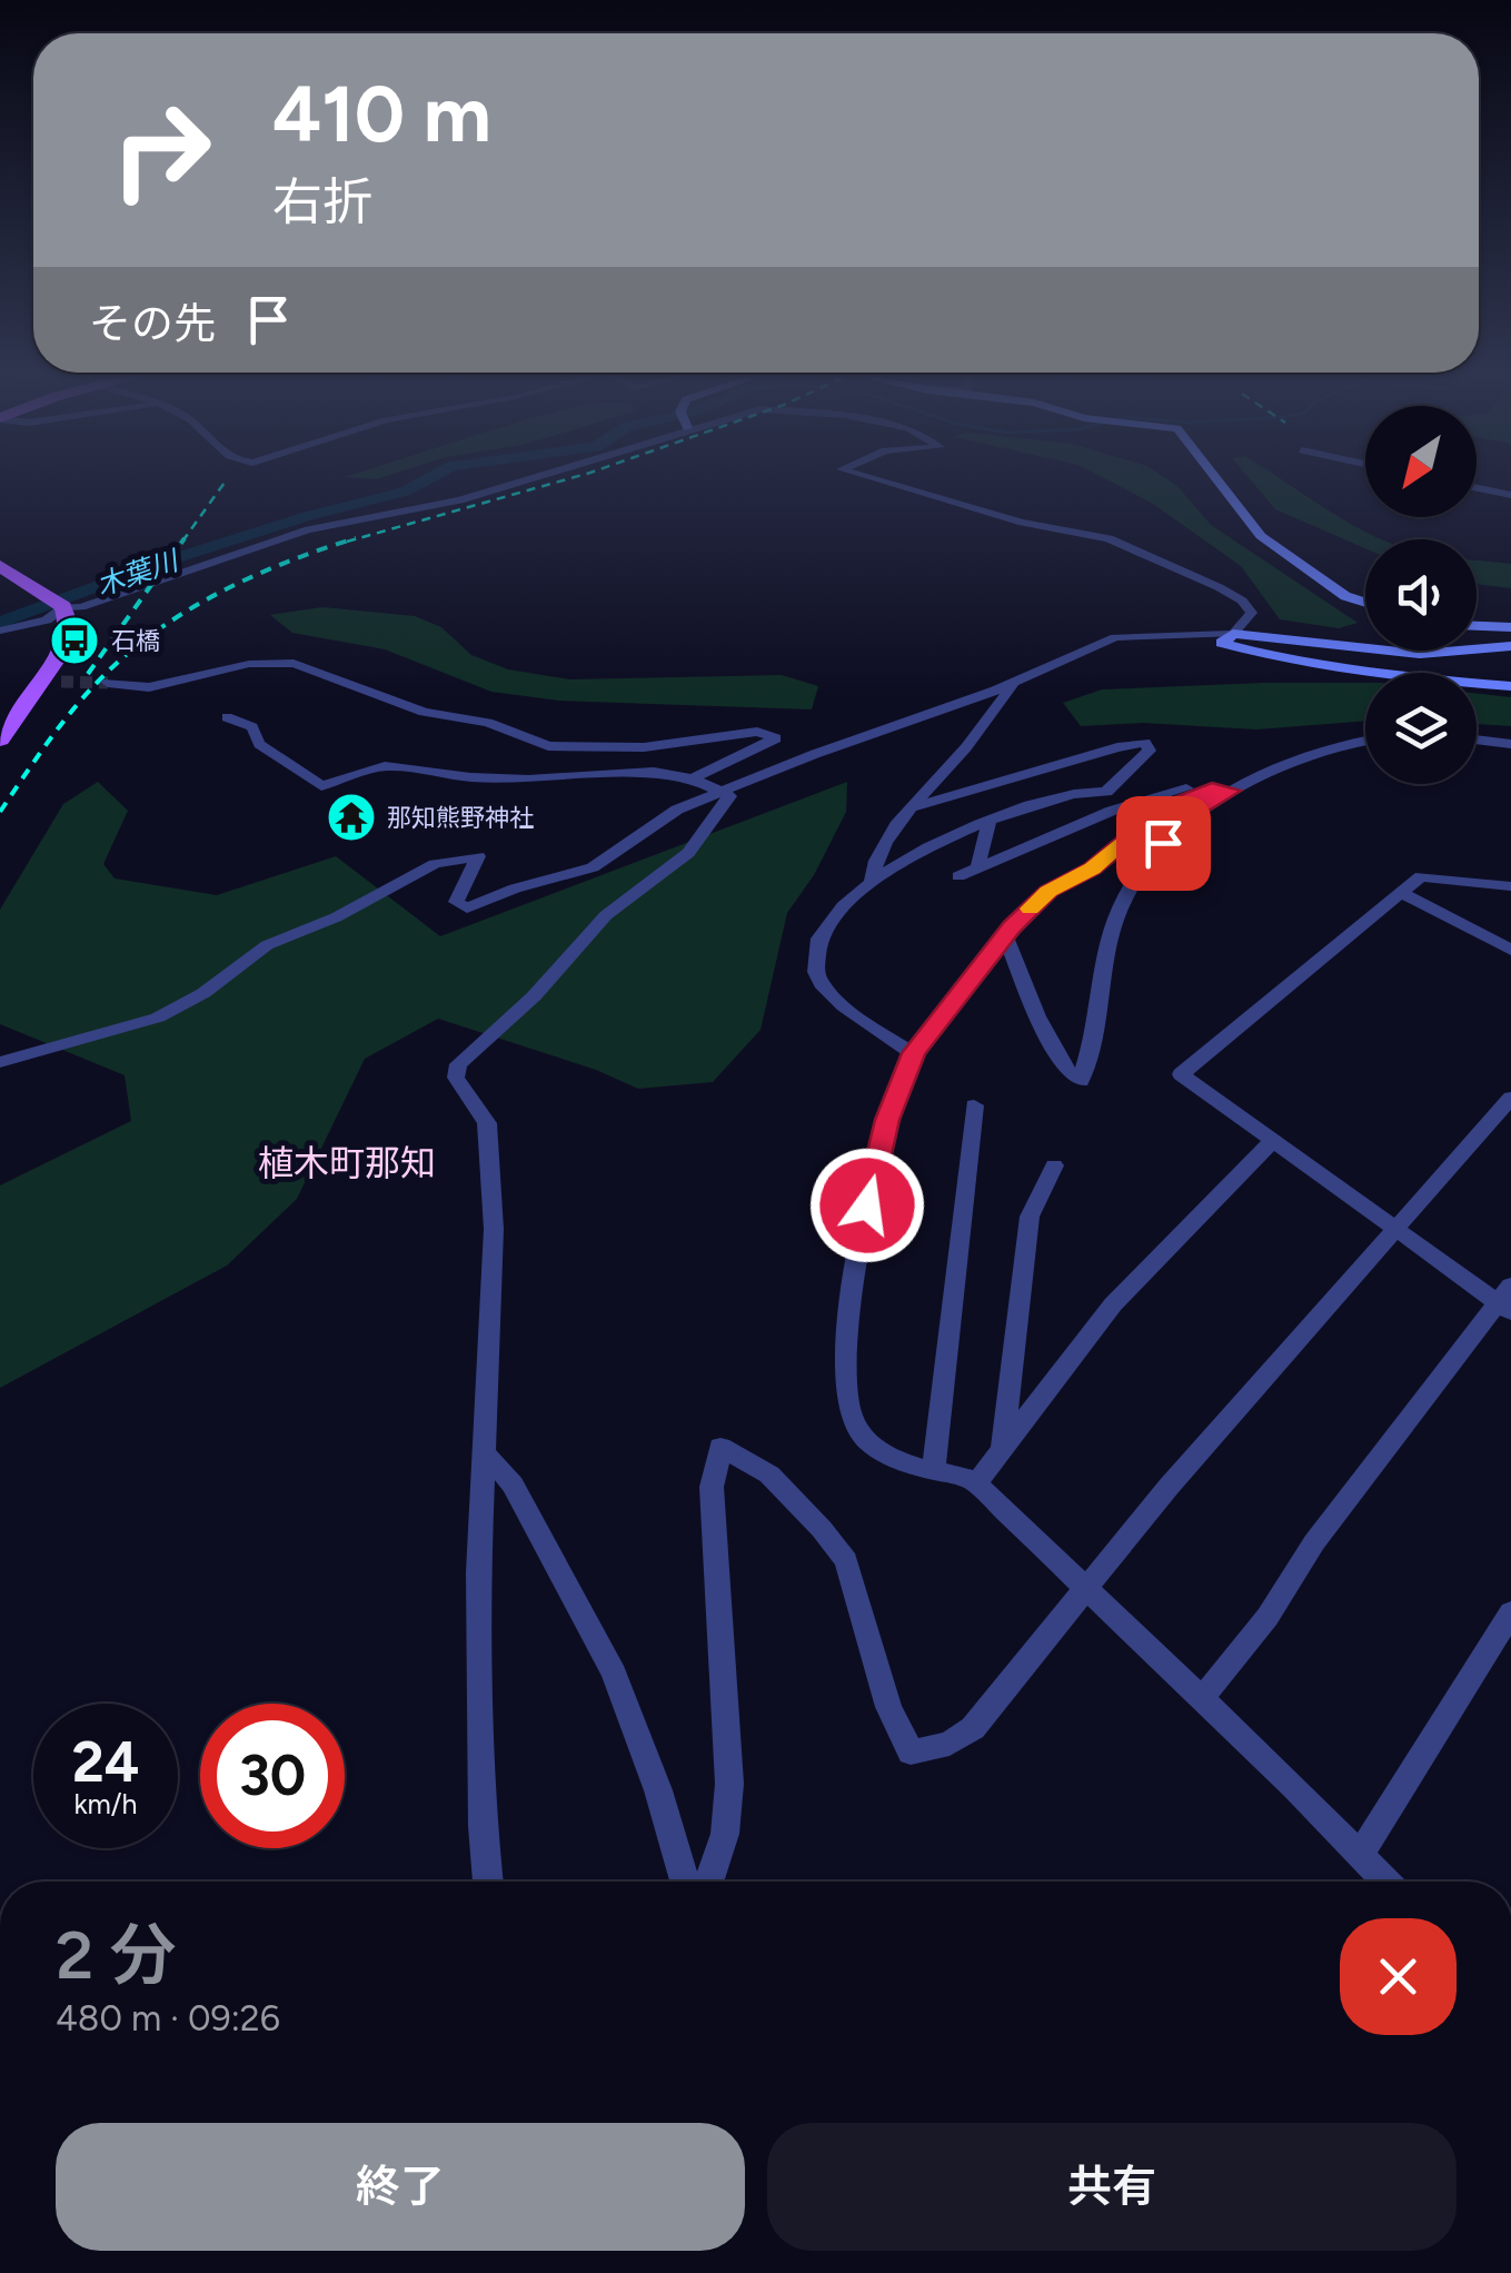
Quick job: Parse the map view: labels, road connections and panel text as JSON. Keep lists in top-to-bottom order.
{
  "districts": ["植木町那知"],
  "water": ["木葉川"],
  "places": {
    "bus stop": ["石橋"],
    "temple": ["那知熊野神社"]
  },
  "north": "bottom left",
  "page": {
    "turn": ["410 m", "右折"],
    "then": "その先",
    "speed": "24 km/h",
    "limit": "30",
    "heading": ["2 分", "480 m · 09:26"],
    "buttons": ["終了", "共有"]
  }
}
